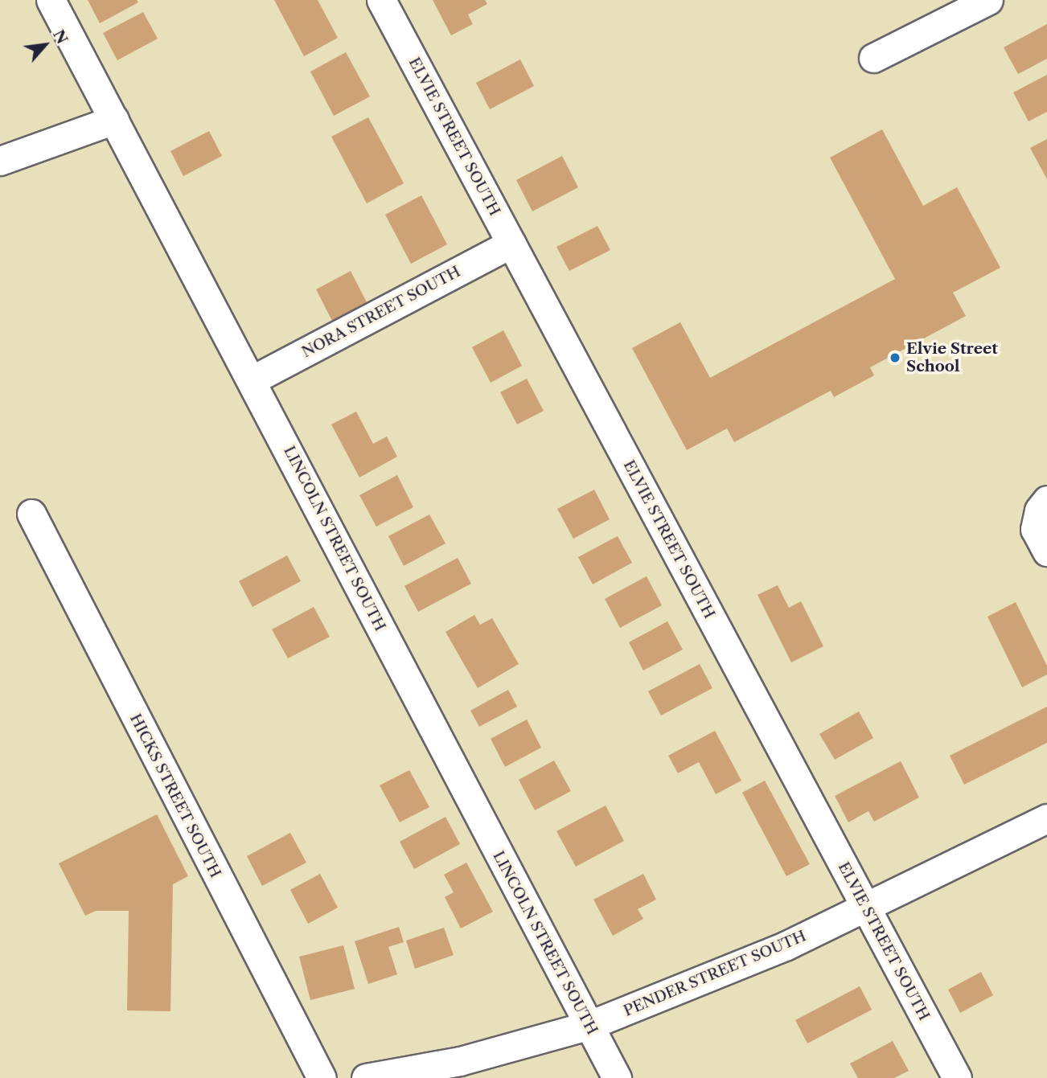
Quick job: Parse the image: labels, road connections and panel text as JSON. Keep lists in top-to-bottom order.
{
  "streets": {
    "street": [
      "ELVIE STREET SOUTH",
      "NORA STREET SOUTH",
      "LINCOLN STREET SOUTH",
      "HICKS STREET SOUTH",
      "PENDER STREET SOUTH"
    ]
  },
  "crossings": [
    ["ELVIE STREET SOUTH", "NORA STREET SOUTH"],
    ["ELVIE STREET SOUTH", "PENDER STREET SOUTH"],
    ["NORA STREET SOUTH", "LINCOLN STREET SOUTH"],
    ["LINCOLN STREET SOUTH", "PENDER STREET SOUTH"]
  ],
  "places": ["Elvie Street School"],
  "north": "top right"
}
